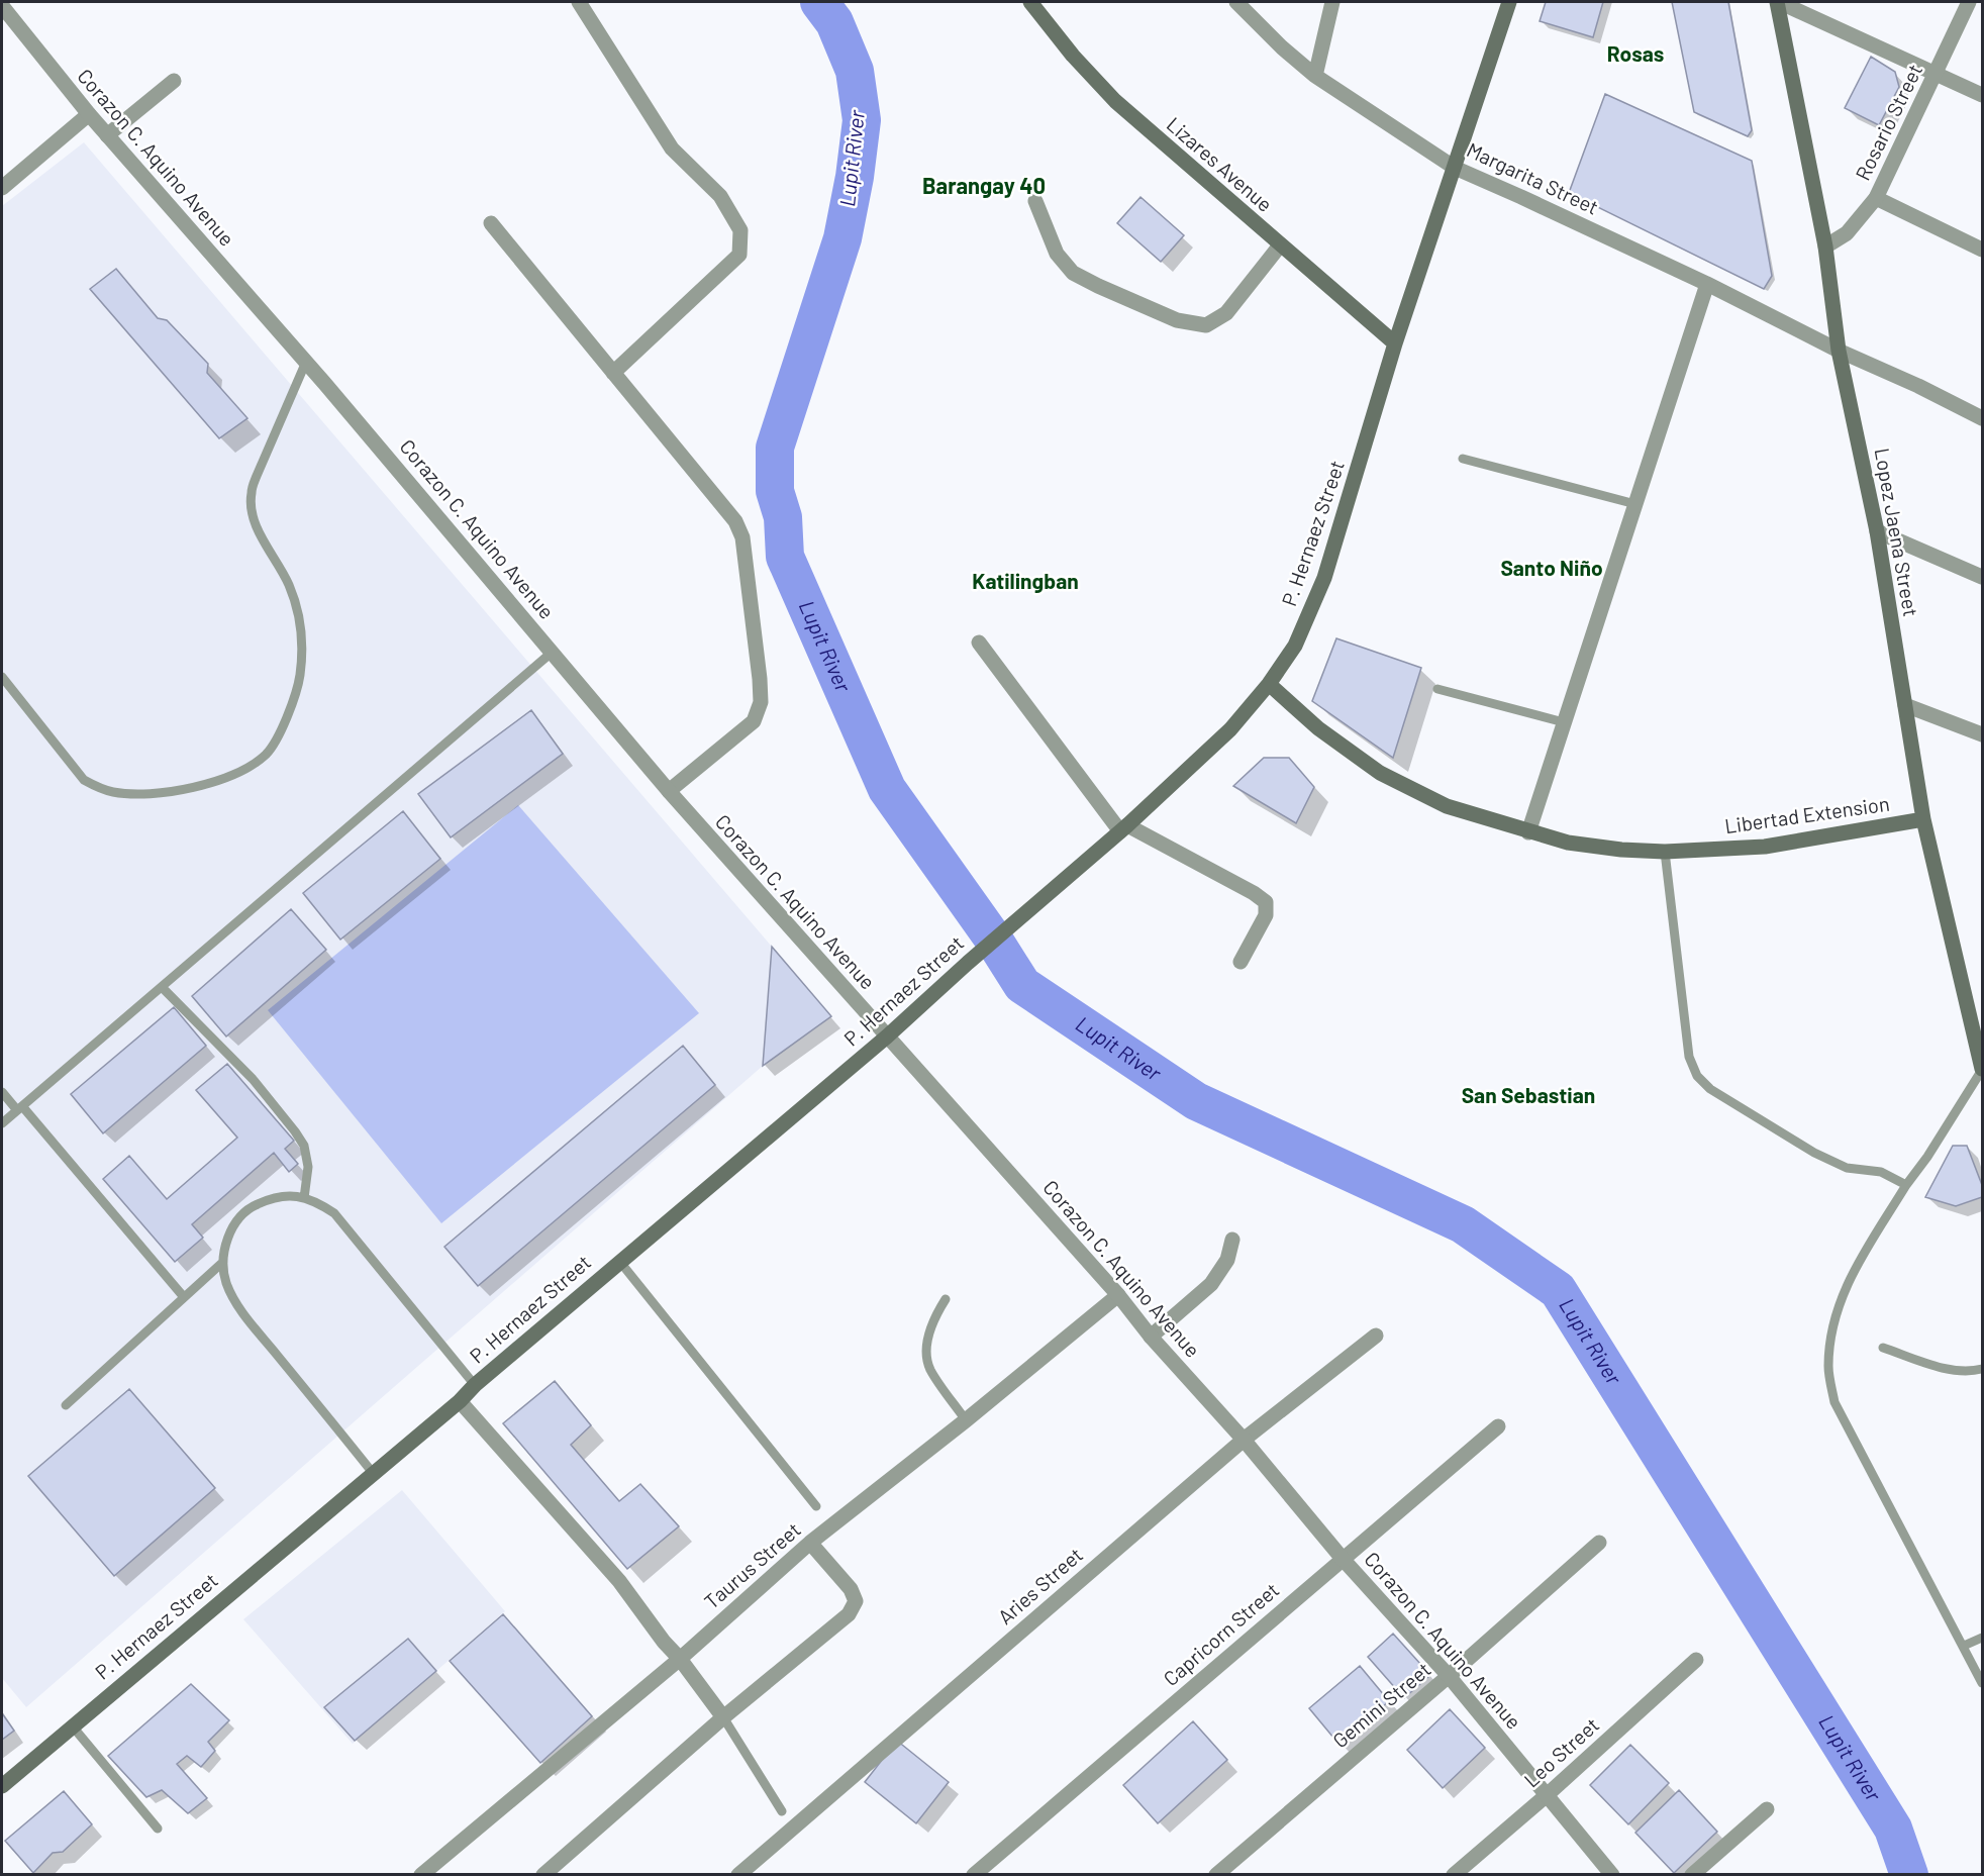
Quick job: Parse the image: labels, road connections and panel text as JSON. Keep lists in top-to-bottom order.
{
  "streets": {
    "main road": [
      "Lizares Avenue",
      "Lopez Jaena Street",
      "P. Hernaez Street",
      "Libertad Extension"
    ],
    "street": [
      "Rosario Street",
      "Corazon C. Aquino Avenue",
      "Margarita Street",
      "Taurus Street",
      "Aries Street",
      "Capricorn Street",
      "Gemini Street",
      "Leo Street"
    ]
  },
  "crossings": [
    ["Rosario Street", "Lopez Jaena Street"],
    ["Corazon C. Aquino Avenue", "P. Hernaez Street"],
    ["Corazon C. Aquino Avenue", "Taurus Street"],
    ["Corazon C. Aquino Avenue", "Aries Street"],
    ["Corazon C. Aquino Avenue", "Capricorn Street"],
    ["Corazon C. Aquino Avenue", "Gemini Street"],
    ["Corazon C. Aquino Avenue", "Leo Street"],
    ["Lizares Avenue", "P. Hernaez Street"],
    ["Margarita Street", "Lopez Jaena Street"],
    ["Margarita Street", "P. Hernaez Street"],
    ["Lopez Jaena Street", "Libertad Extension"],
    ["P. Hernaez Street", "Libertad Extension"]
  ],
  "districts": [
    "Rosas",
    "Barangay 40",
    "Santo Niño",
    "Katilingban",
    "San Sebastian"
  ],
  "water": ["Lupit River"]
}
